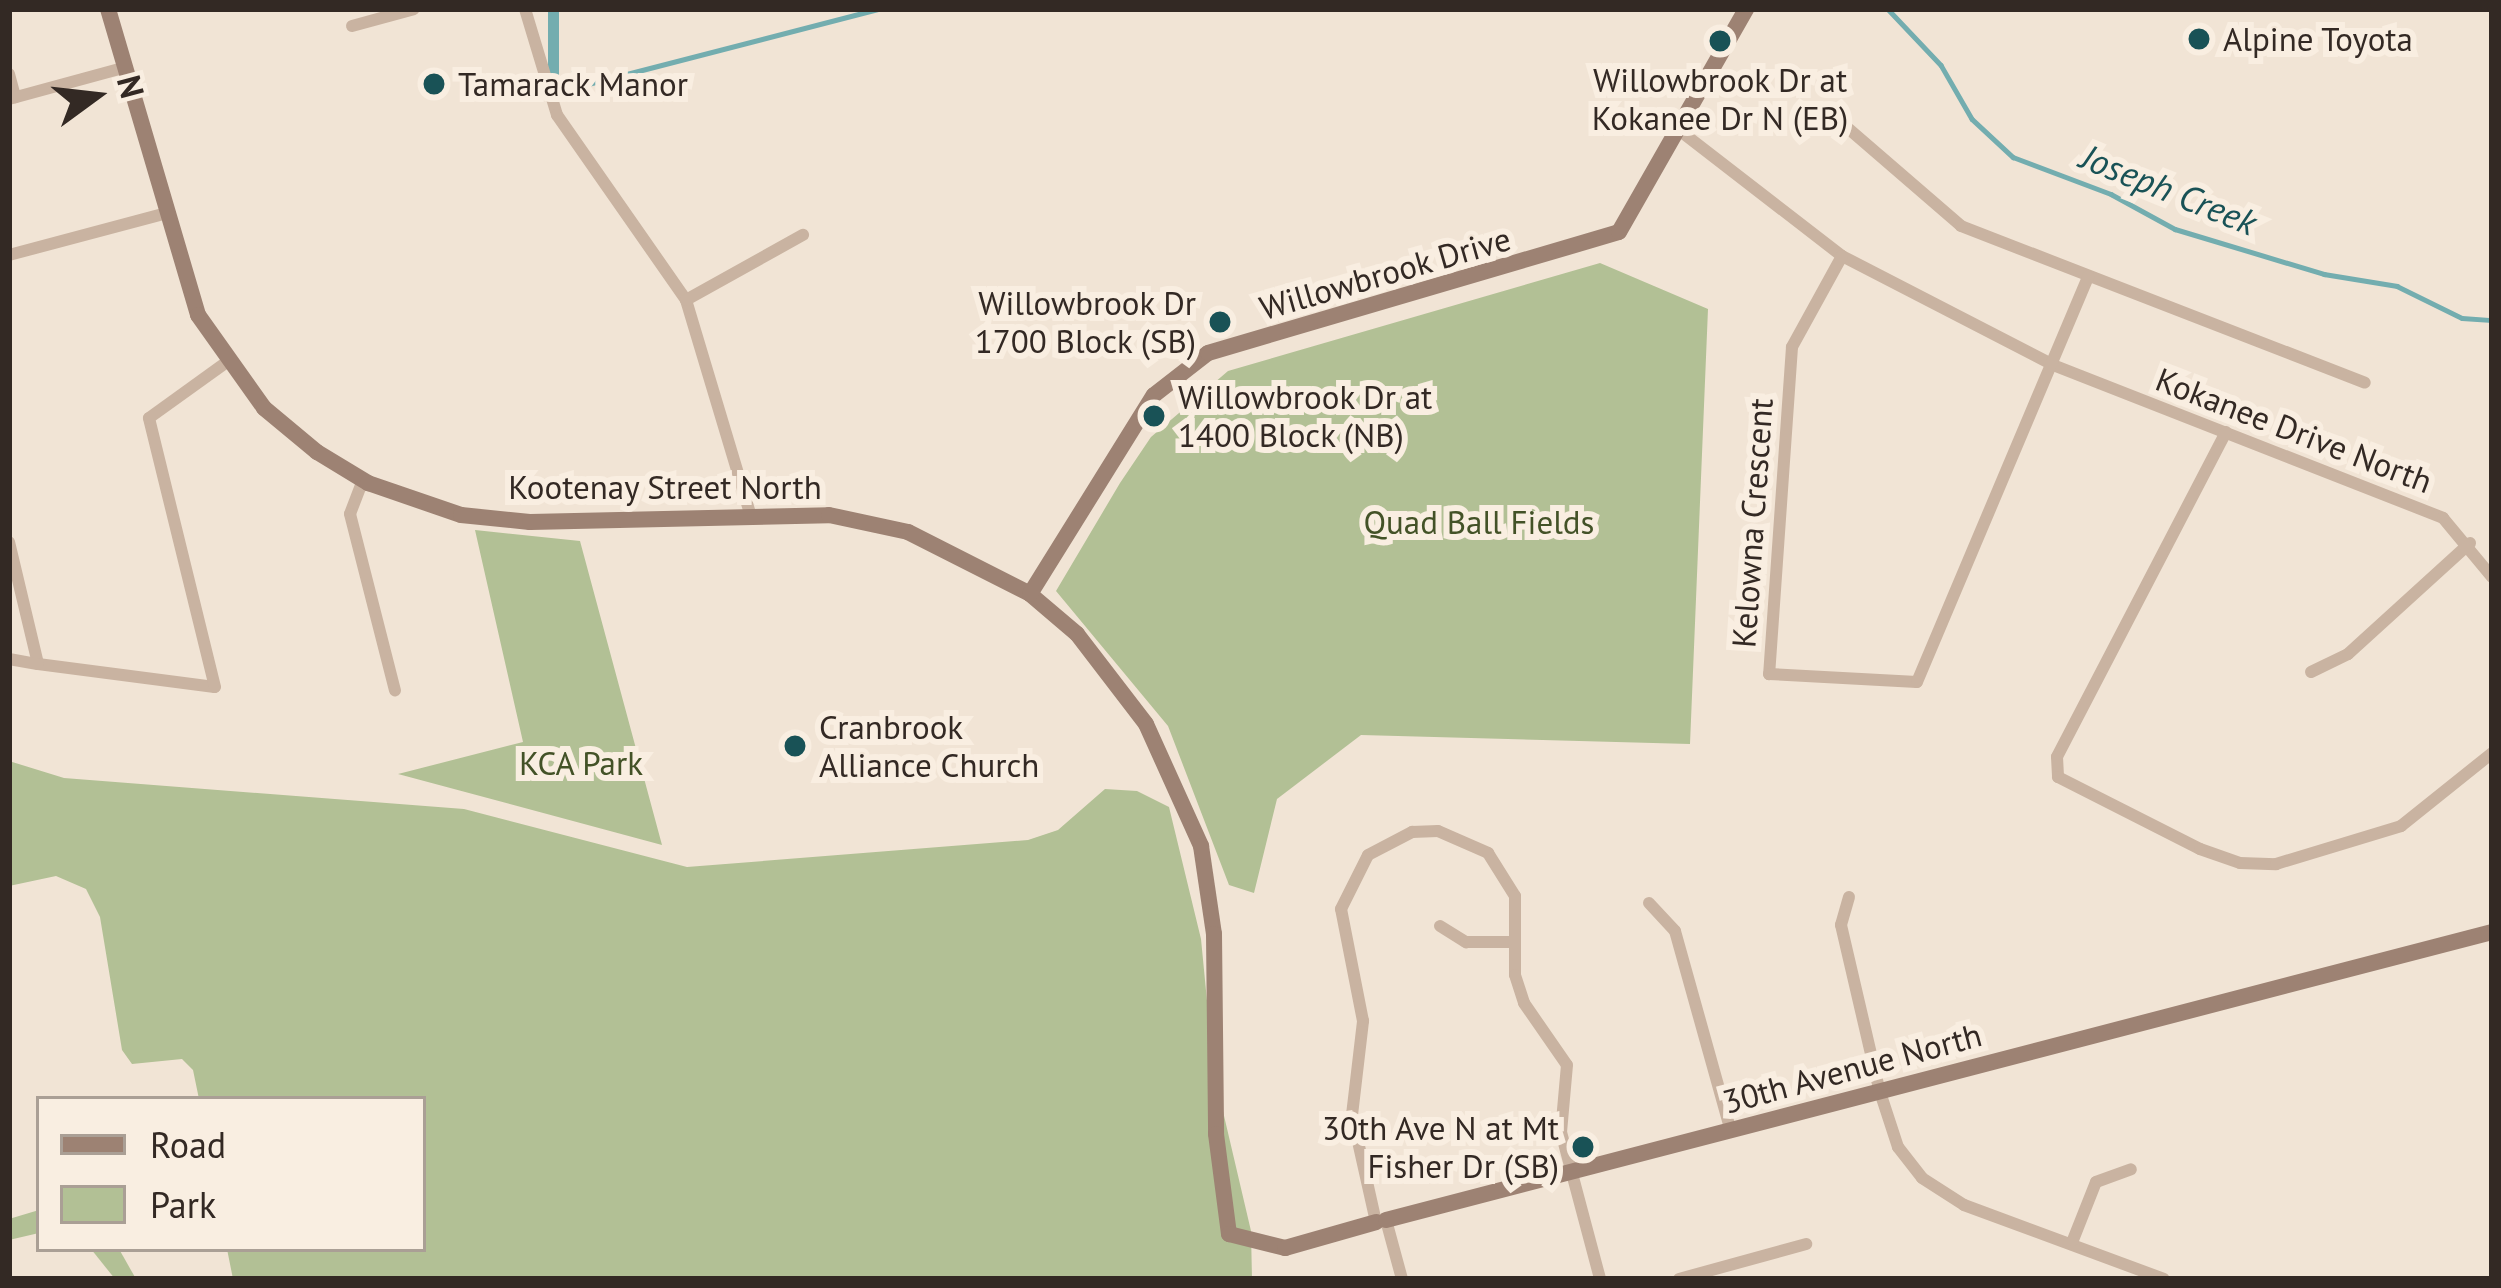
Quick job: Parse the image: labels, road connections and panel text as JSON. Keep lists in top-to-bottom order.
{
  "streets": {
    "street": [
      "Willowbrook Drive",
      "Kokanee Drive North",
      "Kootenay Street North",
      "Kelowna Crescent",
      "30th Avenue North"
    ]
  },
  "crossings": [
    ["Willowbrook Drive", "Kokanee Drive North"],
    ["Willowbrook Drive", "Kootenay Street North"],
    ["Kokanee Drive North", "Kelowna Crescent"],
    ["Kootenay Street North", "30th Avenue North"]
  ],
  "water": ["Joseph Creek"],
  "parks": ["Quad Ball Fields", "KCA Park"],
  "places": [
    "Alpine Toyota",
    "Willowbrook Dr at Kokanee Dr N (EB)",
    "Tamarack Manor",
    "Willowbrook Dr 1700 Block (SB)",
    "Willowbrook Dr at 1400 Block (NB)",
    "Cranbrook Alliance Church",
    "30th Ave N at Mt Fisher Dr (SB)"
  ],
  "legend": ["Road", "Park"],
  "north": "right"
}
